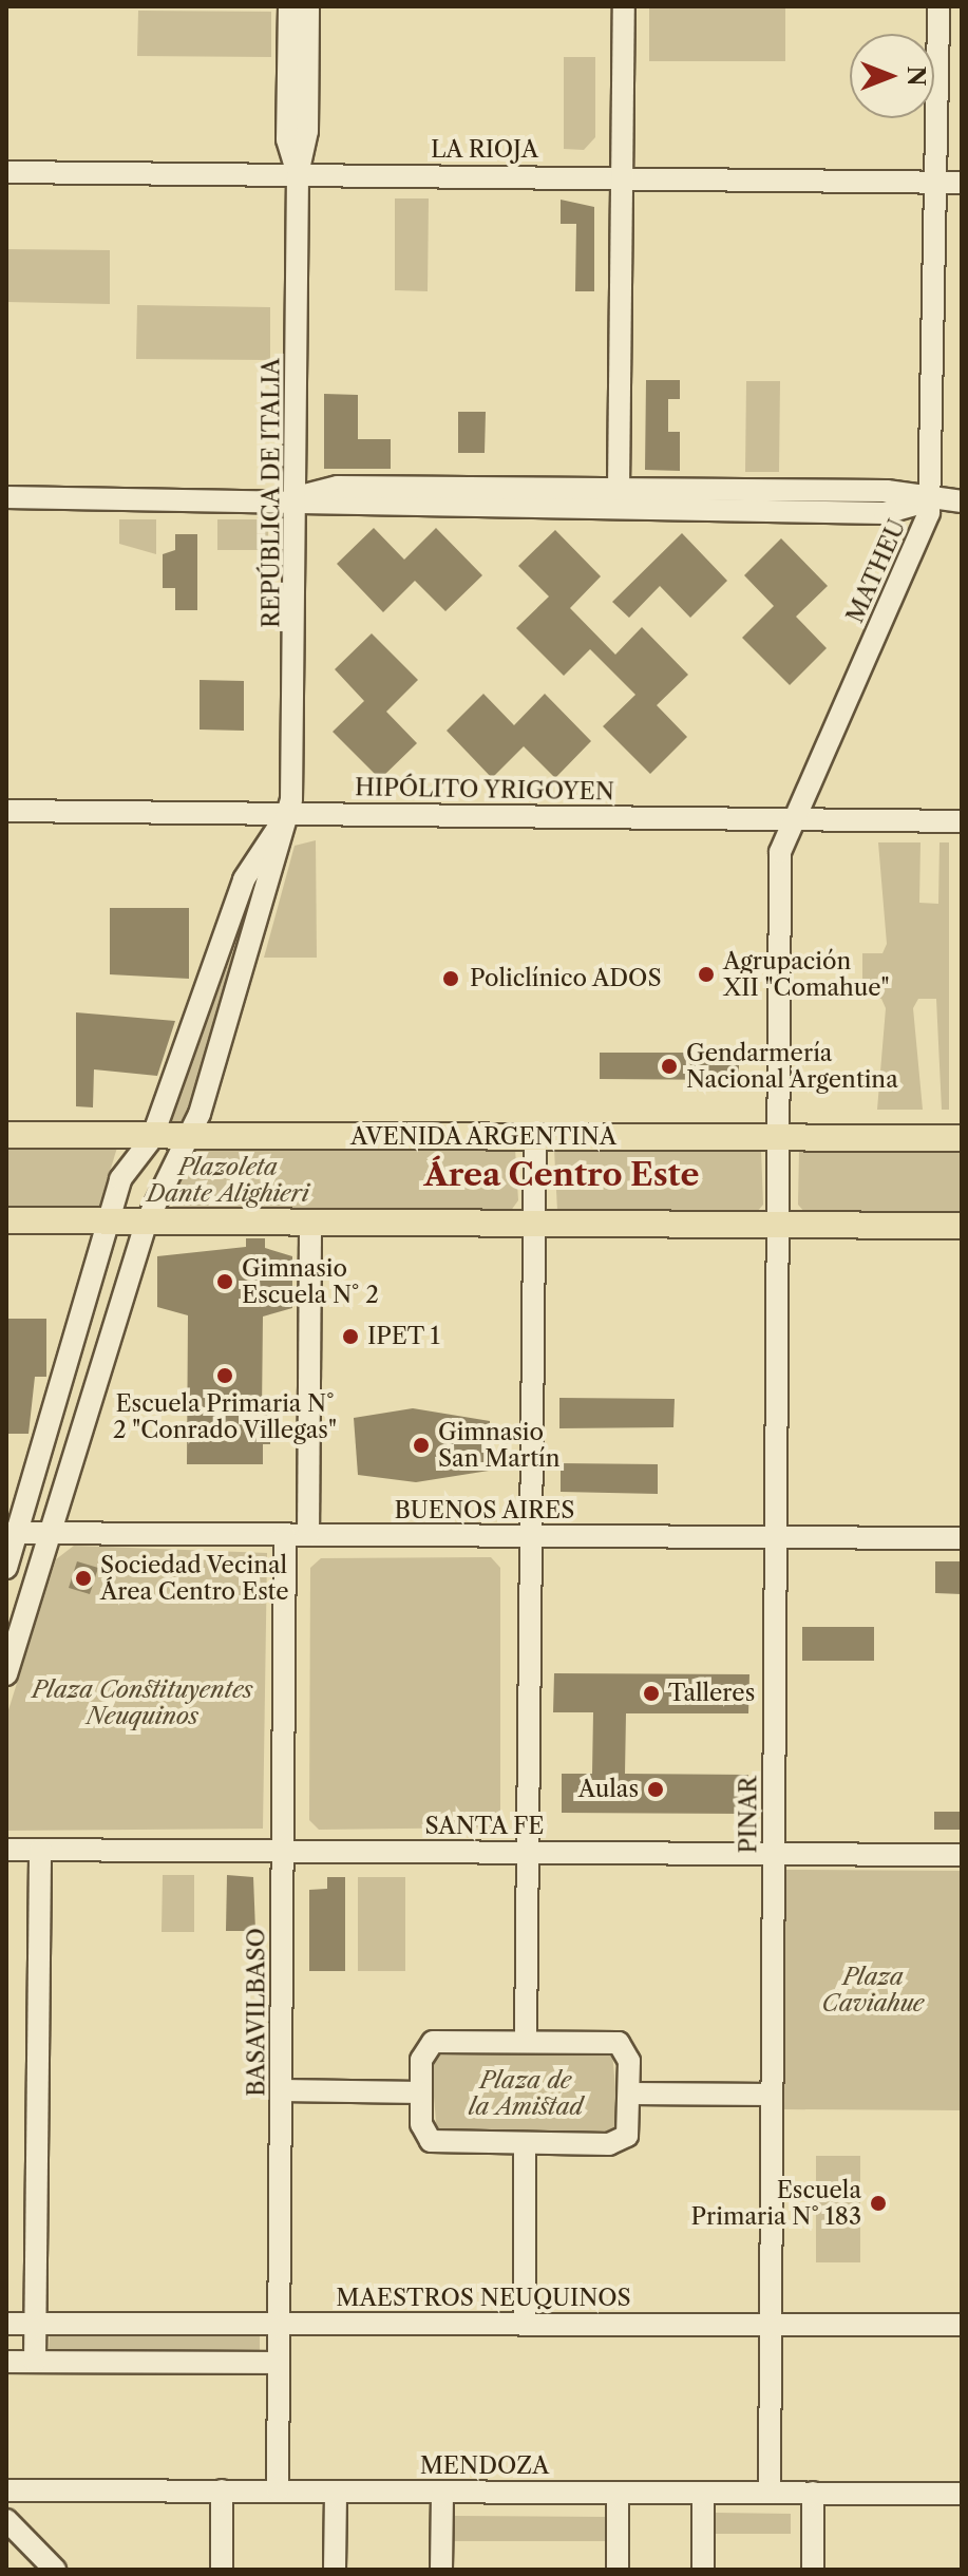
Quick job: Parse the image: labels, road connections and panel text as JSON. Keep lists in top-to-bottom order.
{
  "streets": {
    "main road": ["AVENIDA ARGENTINA"],
    "street": [
      "LA RIOJA",
      "REPÚBLICA DE ITALIA",
      "MATHEU",
      "HIPÓLITO YRIGOYEN",
      "BUENOS AIRES",
      "PINAR",
      "SANTA FE",
      "BASAVILBASO",
      "MAESTROS NEUQUINOS",
      "MENDOZA"
    ]
  },
  "crossings": [
    ["LA RIOJA", "REPÚBLICA DE ITALIA"],
    ["LA RIOJA", "MATHEU"],
    ["REPÚBLICA DE ITALIA", "HIPÓLITO YRIGOYEN"],
    ["REPÚBLICA DE ITALIA", "AVENIDA ARGENTINA"],
    ["MATHEU", "HIPÓLITO YRIGOYEN"],
    ["MATHEU", "AVENIDA ARGENTINA"],
    ["MATHEU", "PINAR"],
    ["AVENIDA ARGENTINA", "PINAR"],
    ["BUENOS AIRES", "PINAR"],
    ["BUENOS AIRES", "BASAVILBASO"],
    ["PINAR", "SANTA FE"],
    ["PINAR", "MAESTROS NEUQUINOS"],
    ["PINAR", "MENDOZA"],
    ["SANTA FE", "BASAVILBASO"],
    ["BASAVILBASO", "MAESTROS NEUQUINOS"],
    ["BASAVILBASO", "MENDOZA"]
  ],
  "districts": ["Área Centro Este"],
  "parks": [
    "Plazoleta Dante Alighieri",
    "Plaza Constituyentes Neuquinos",
    "Plaza Caviahue",
    "Plaza de la Amistad"
  ],
  "places": [
    "Agrupación XII \"Comahue\"",
    "Policlínico ADOS",
    "Gendarmería Nacional Argentina",
    "Gimnasio Escuela N° 2",
    "IPET 1",
    "Escuela Primaria N° 2 \"Conrado Villegas\"",
    "Gimnasio San Martín",
    "Sociedad Vecinal Área Centro Este",
    "Talleres",
    "Aulas",
    "Escuela Primaria N° 183"
  ],
  "north": "right"
}
